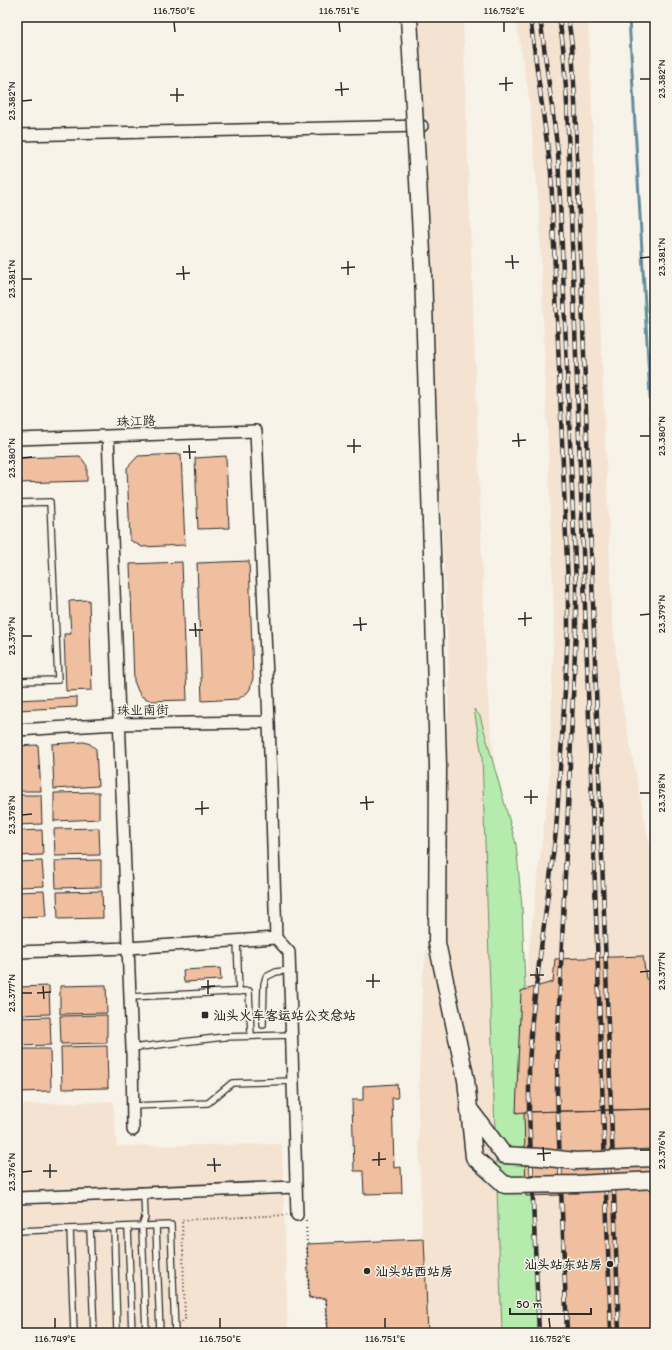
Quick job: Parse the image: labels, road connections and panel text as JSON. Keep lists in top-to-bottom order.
{
  "streets": {
    "street": ["珠江路", "珠业南街"]
  },
  "crossings": [
    ["珠江路", "珠业南街"]
  ],
  "places": {
    "transit": ["汕头火车客运站公交总站"],
    "other": ["汕头站东站房", "汕头站西站房"]
  },
  "scale_bar": "50 m",
  "coordinates": [
    "116.750°E",
    "116.751°E",
    "116.752°E",
    "23.382°N",
    "23.381°N",
    "23.380°N",
    "23.379°N",
    "23.378°N",
    "23.377°N",
    "23.376°N",
    "116.749°E"
  ]
}
